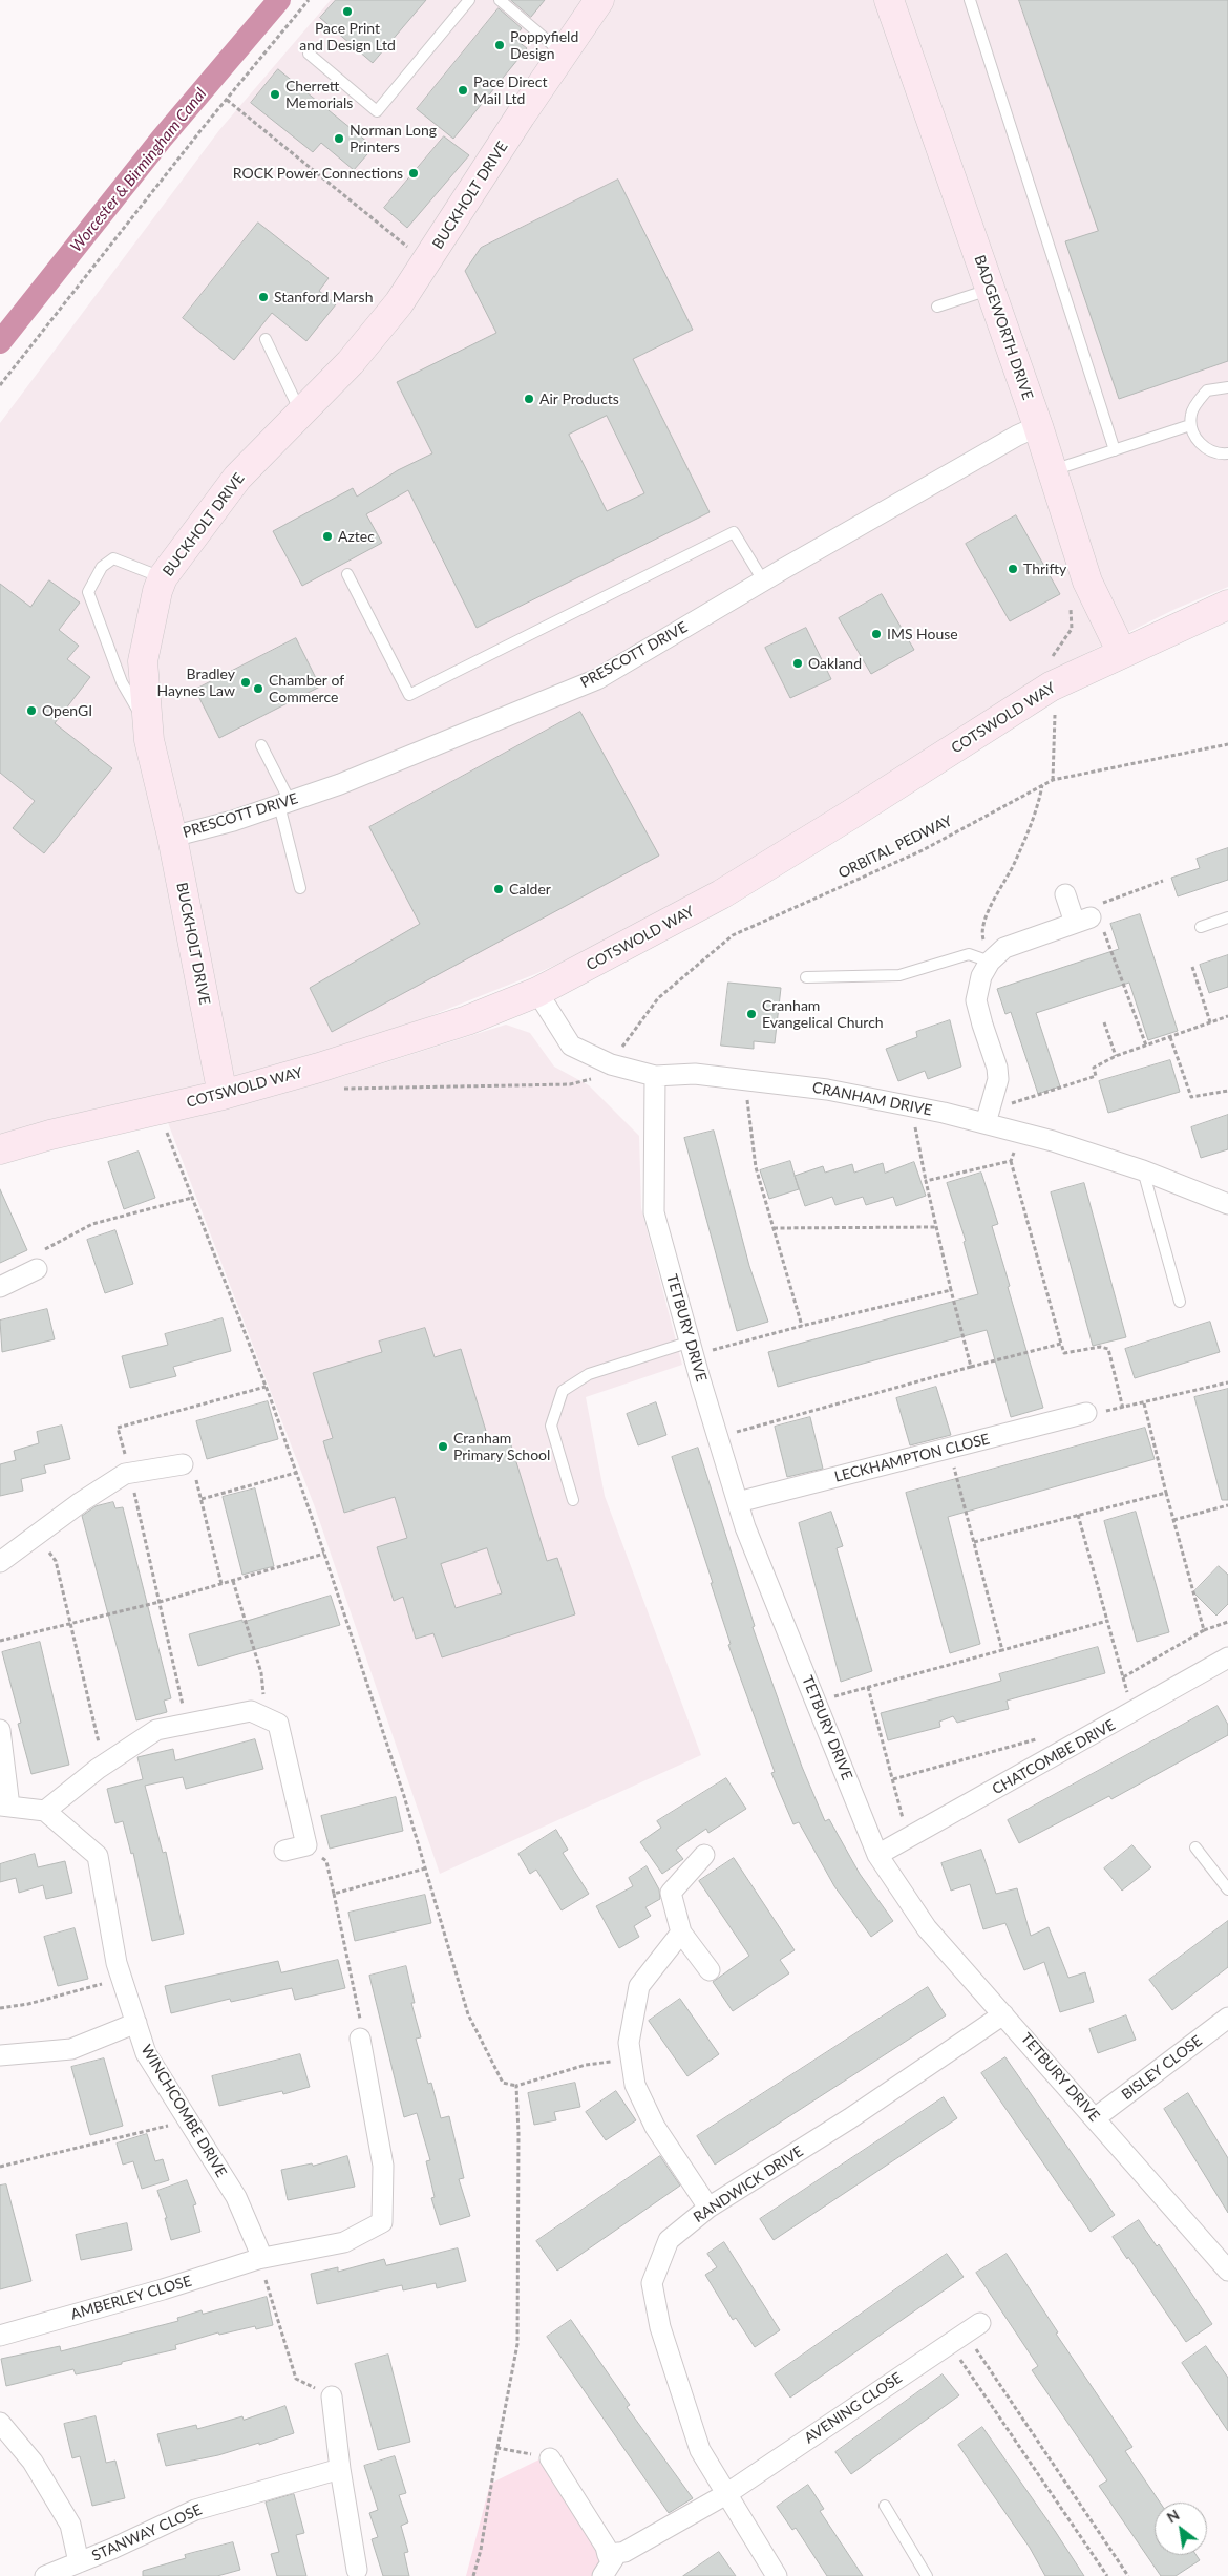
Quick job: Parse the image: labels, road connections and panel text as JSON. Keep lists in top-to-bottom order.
{
  "streets": {
    "street": [
      "BUCKHOLT DRIVE",
      "BADGEWORTH DRIVE",
      "PRESCOTT DRIVE",
      "COTSWOLD WAY",
      "CRANHAM DRIVE",
      "TETBURY DRIVE",
      "LECKHAMPTON CLOSE",
      "CHATCOMBE DRIVE",
      "BISLEY CLOSE",
      "WINCHCOMBE DRIVE",
      "RANDWICK DRIVE",
      "AMBERLEY CLOSE",
      "AVENING CLOSE",
      "STANWAY CLOSE"
    ],
    "path": ["ORBITAL PEDWAY"]
  },
  "crossings": [
    ["BUCKHOLT DRIVE", "PRESCOTT DRIVE"],
    ["BUCKHOLT DRIVE", "COTSWOLD WAY"],
    ["BADGEWORTH DRIVE", "PRESCOTT DRIVE"],
    ["BADGEWORTH DRIVE", "COTSWOLD WAY"],
    ["COTSWOLD WAY", "CRANHAM DRIVE"],
    ["CRANHAM DRIVE", "TETBURY DRIVE"],
    ["TETBURY DRIVE", "LECKHAMPTON CLOSE"],
    ["TETBURY DRIVE", "CHATCOMBE DRIVE"],
    ["TETBURY DRIVE", "BISLEY CLOSE"],
    ["TETBURY DRIVE", "RANDWICK DRIVE"],
    ["WINCHCOMBE DRIVE", "AMBERLEY CLOSE"],
    ["RANDWICK DRIVE", "AVENING CLOSE"]
  ],
  "water": ["Worcester & Birmingham Canal"],
  "places": [
    "Pace Print and Design Ltd",
    "Poppyfield Design",
    "Pace Direct Mail Ltd",
    "Cherrett Memorials",
    "Norman Long Printers",
    "ROCK Power Connections",
    "Stanford Marsh",
    "Air Products",
    "Aztec",
    "Thrifty",
    "IMS House",
    "Oakland",
    "Bradley Haynes Law",
    "Chamber of Commerce",
    "OpenGI",
    "Calder",
    "Cranham Evangelical Church",
    "Cranham Primary School"
  ],
  "north": "top left"
}
